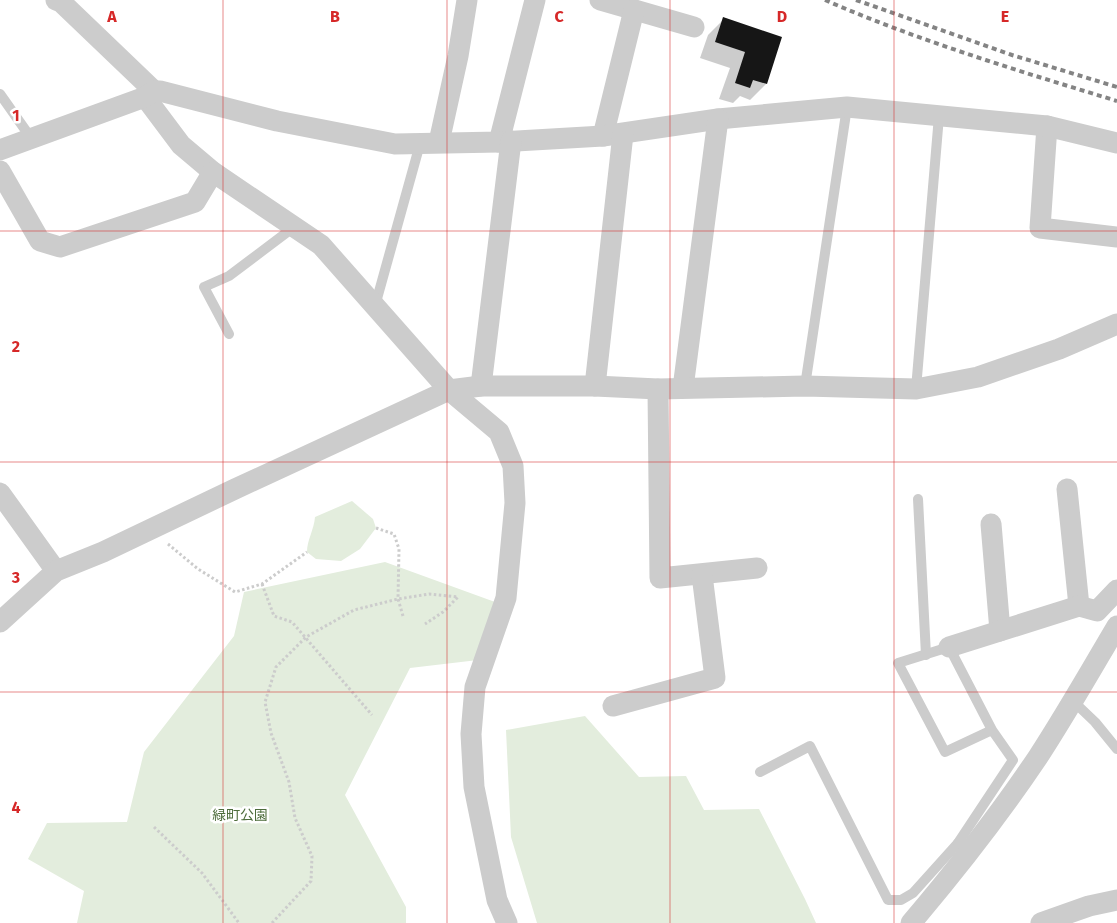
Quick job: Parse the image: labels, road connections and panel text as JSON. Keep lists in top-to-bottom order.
{
  "parks": ["緑町公園"],
  "grid": {
    "columns": [
      "A",
      "B",
      "C",
      "D",
      "E"
    ],
    "rows": [
      "1",
      "2",
      "3",
      "4"
    ]
  }
}
